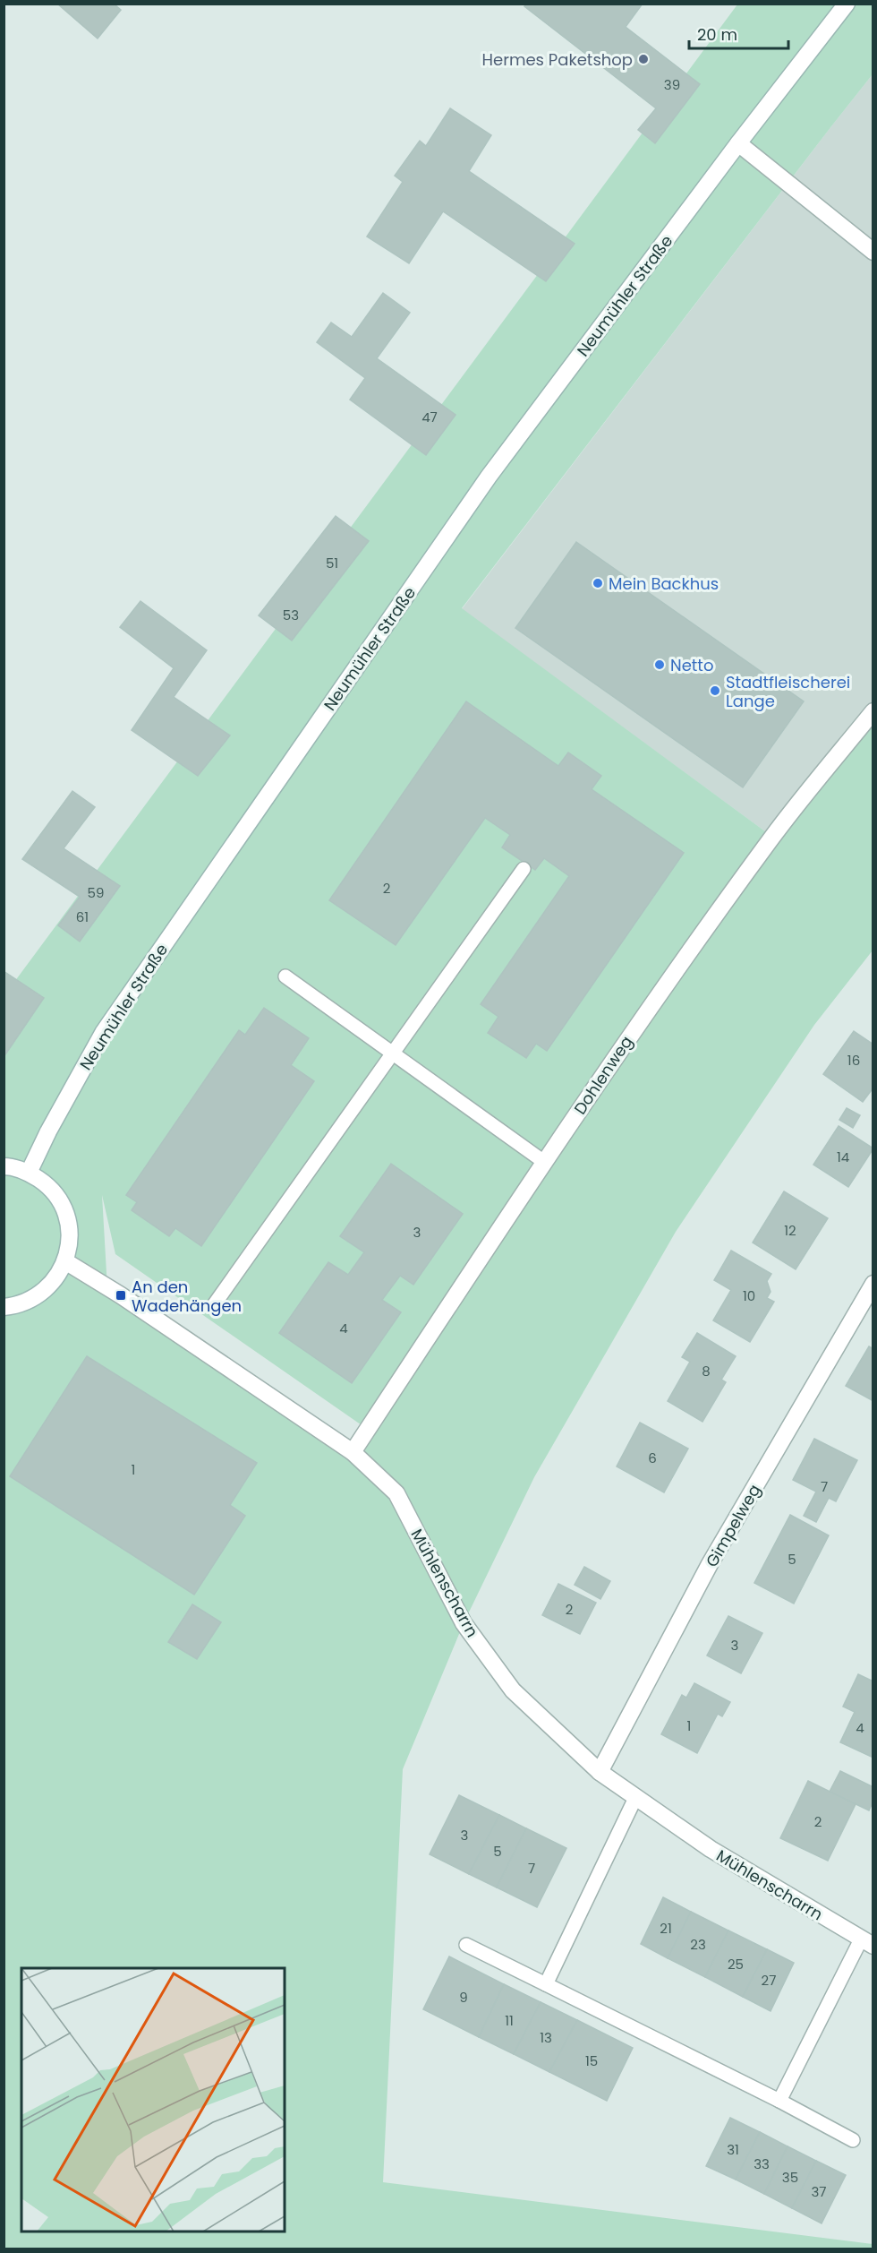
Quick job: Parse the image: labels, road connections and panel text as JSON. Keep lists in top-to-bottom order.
{
  "streets": {
    "street": [
      "Neumühler Straße",
      "Dohlenweg",
      "Gimpelweg",
      "Mühlenscharrn"
    ]
  },
  "crossings": [
    ["Dohlenweg", "Mühlenscharrn"],
    ["Gimpelweg", "Mühlenscharrn"]
  ],
  "places": {
    "other": [
      "Hermes Paketshop",
      "Mein Backhus",
      "Netto",
      "Stadtfleischerei Lange"
    ],
    "transit": ["An den Wadehängen"]
  },
  "house_numbers": [
    "39",
    "47",
    "51",
    "53",
    "2",
    "59",
    "61",
    "16",
    "14",
    "12",
    "3",
    "10",
    "4",
    "8",
    "6",
    "1",
    "7",
    "5",
    "2",
    "3",
    "1",
    "4",
    "2",
    "3",
    "5",
    "7",
    "21",
    "23",
    "25",
    "27",
    "9",
    "11",
    "13",
    "15",
    "31",
    "33",
    "35",
    "37"
  ],
  "scale_bar": "20 m"
}
